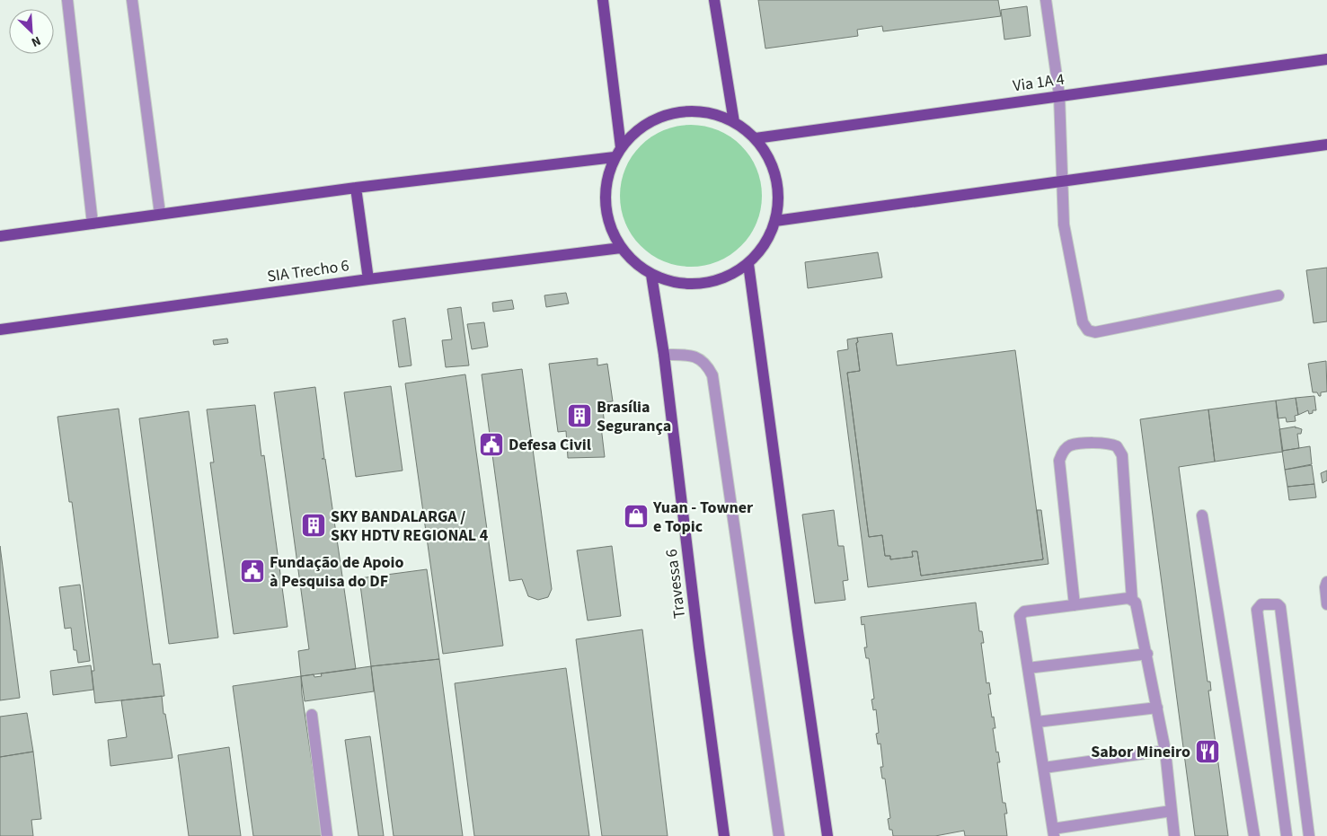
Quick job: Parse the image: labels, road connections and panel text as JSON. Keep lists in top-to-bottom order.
{
  "streets": {
    "main road": ["Via 1A 4", "SIA Trecho 6", "Travessa 6"]
  },
  "places": {
    "building": ["Brasília Segurança", "SKY BANDALARGA / SKY HDTV REGIONAL 4"],
    "public building": ["Defesa Civil", "Fundação de Apoio à Pesquisa do DF"],
    "shop": ["Yuan - Towner e Topic"],
    "restaurant": ["Sabor Mineiro"]
  },
  "north": "bottom right"
}
